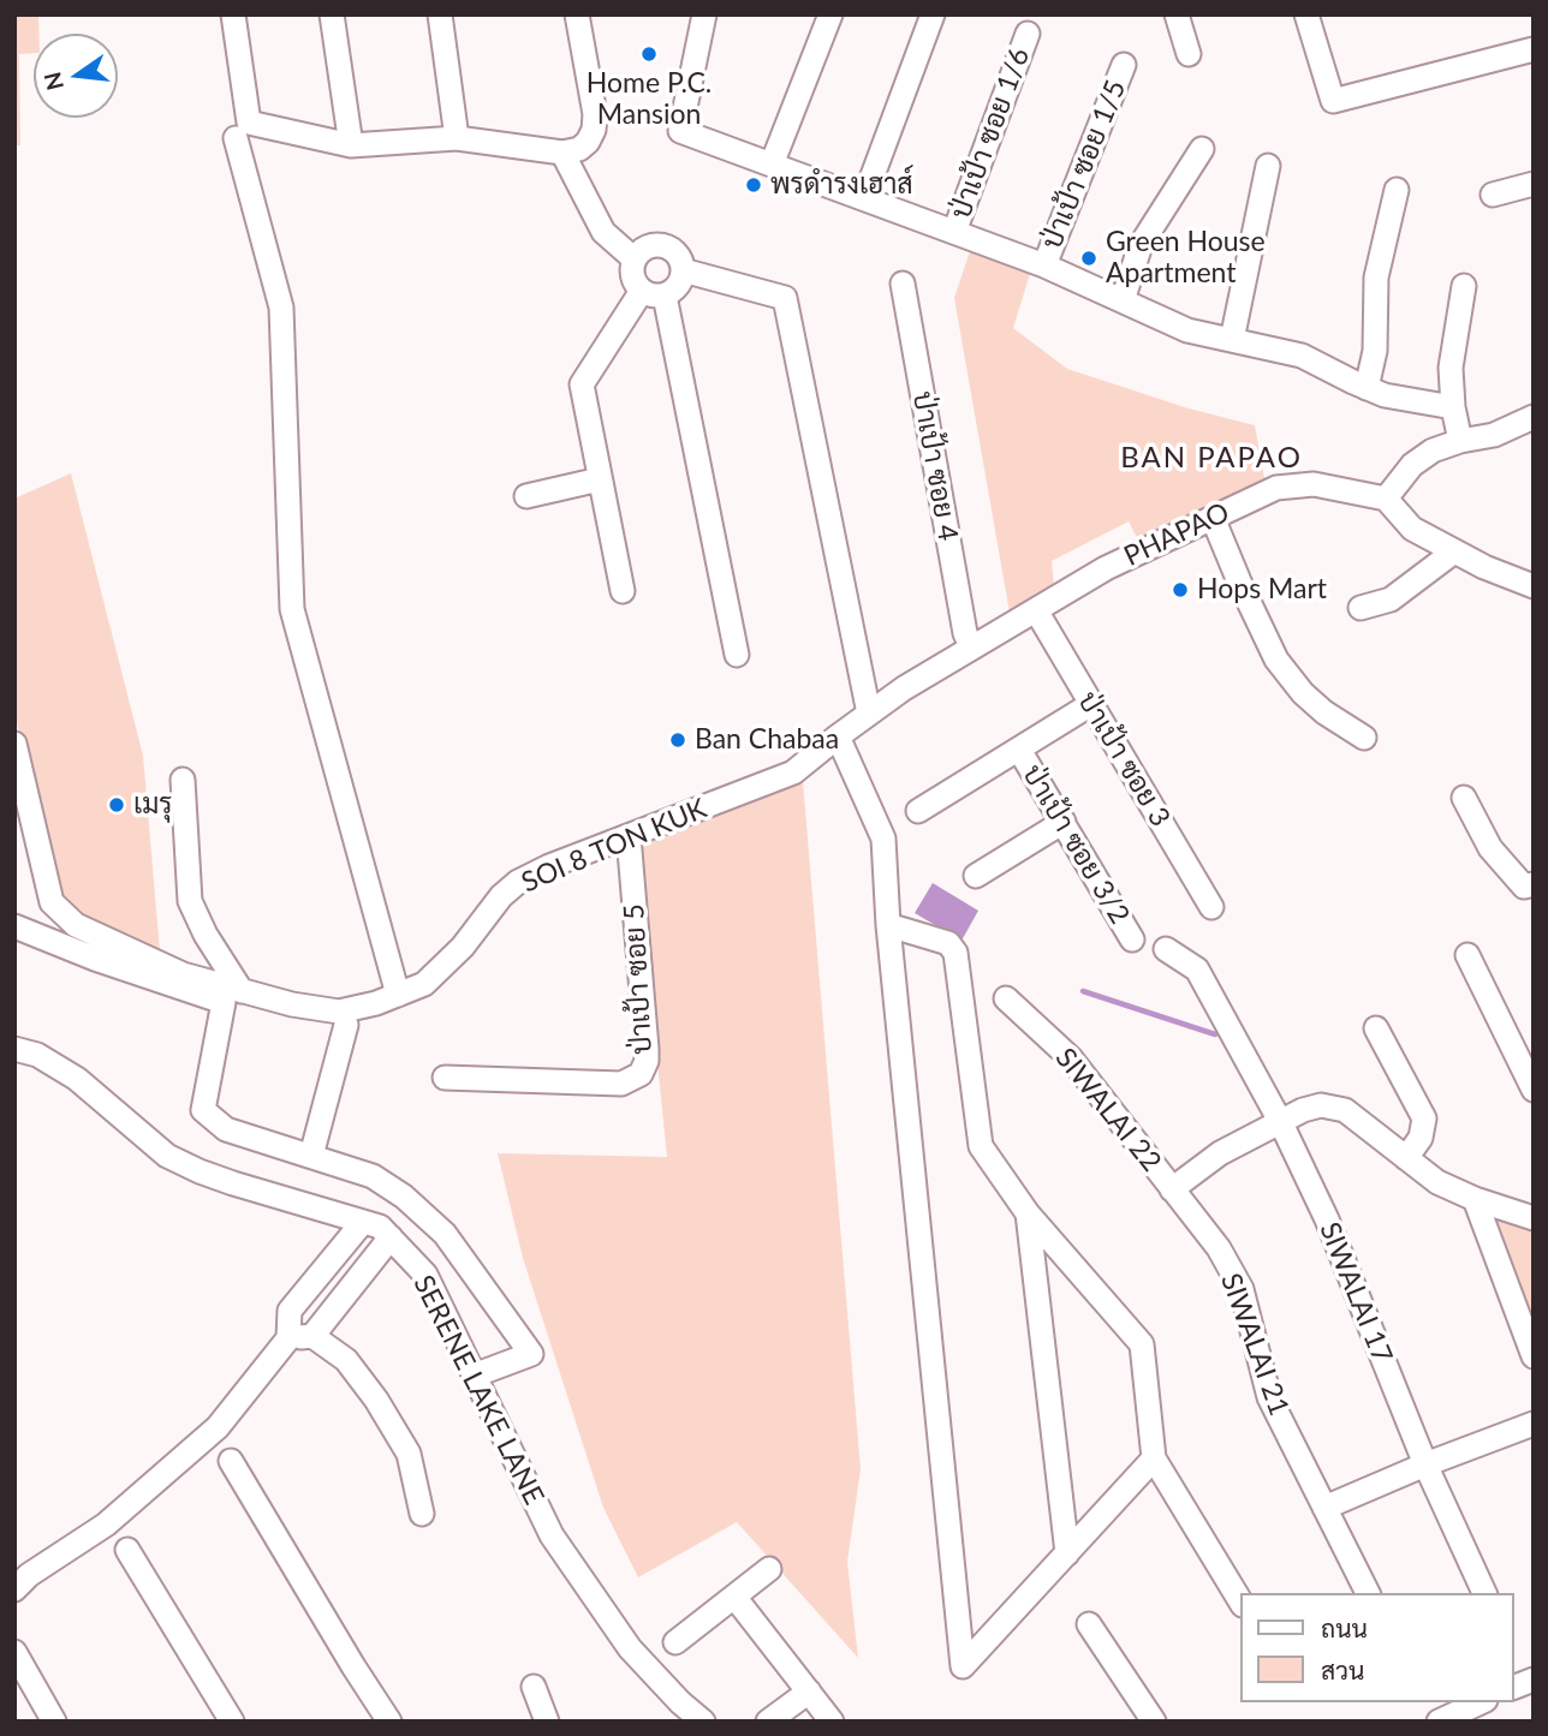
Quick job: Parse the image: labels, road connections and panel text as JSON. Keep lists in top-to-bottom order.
{
  "streets": {
    "street": [
      "ป่าเป้า ซอย 1/6",
      "ป่าเป้า ซอย 1/5",
      "ป่าเป้า ซอย 4",
      "PHAPAO",
      "ป่าเป้า ซอย 3",
      "ป่าเป้า ซอย 3/2",
      "SOI 8 TON KUK",
      "ป่าเป้า ซอย 5",
      "SIWALAI 22",
      "SIWALAI 17",
      "SIWALAI 21",
      "SERENE LAKE LANE"
    ]
  },
  "crossings": [
    ["ป่าเป้า ซอย 4", "PHAPAO"],
    ["PHAPAO", "ป่าเป้า ซอย 3"],
    ["PHAPAO", "SOI 8 TON KUK"],
    ["SOI 8 TON KUK", "ป่าเป้า ซอย 5"],
    ["SIWALAI 22", "SIWALAI 21"]
  ],
  "districts": ["BAN PAPAO"],
  "places": [
    "Home P.C. Mansion",
    "พรดำรงเฮาส์",
    "Green House Apartment",
    "Hops Mart",
    "Ban Chabaa",
    "เมรุ"
  ],
  "legend": ["ถนน", "สวน"],
  "north": "left"
}
